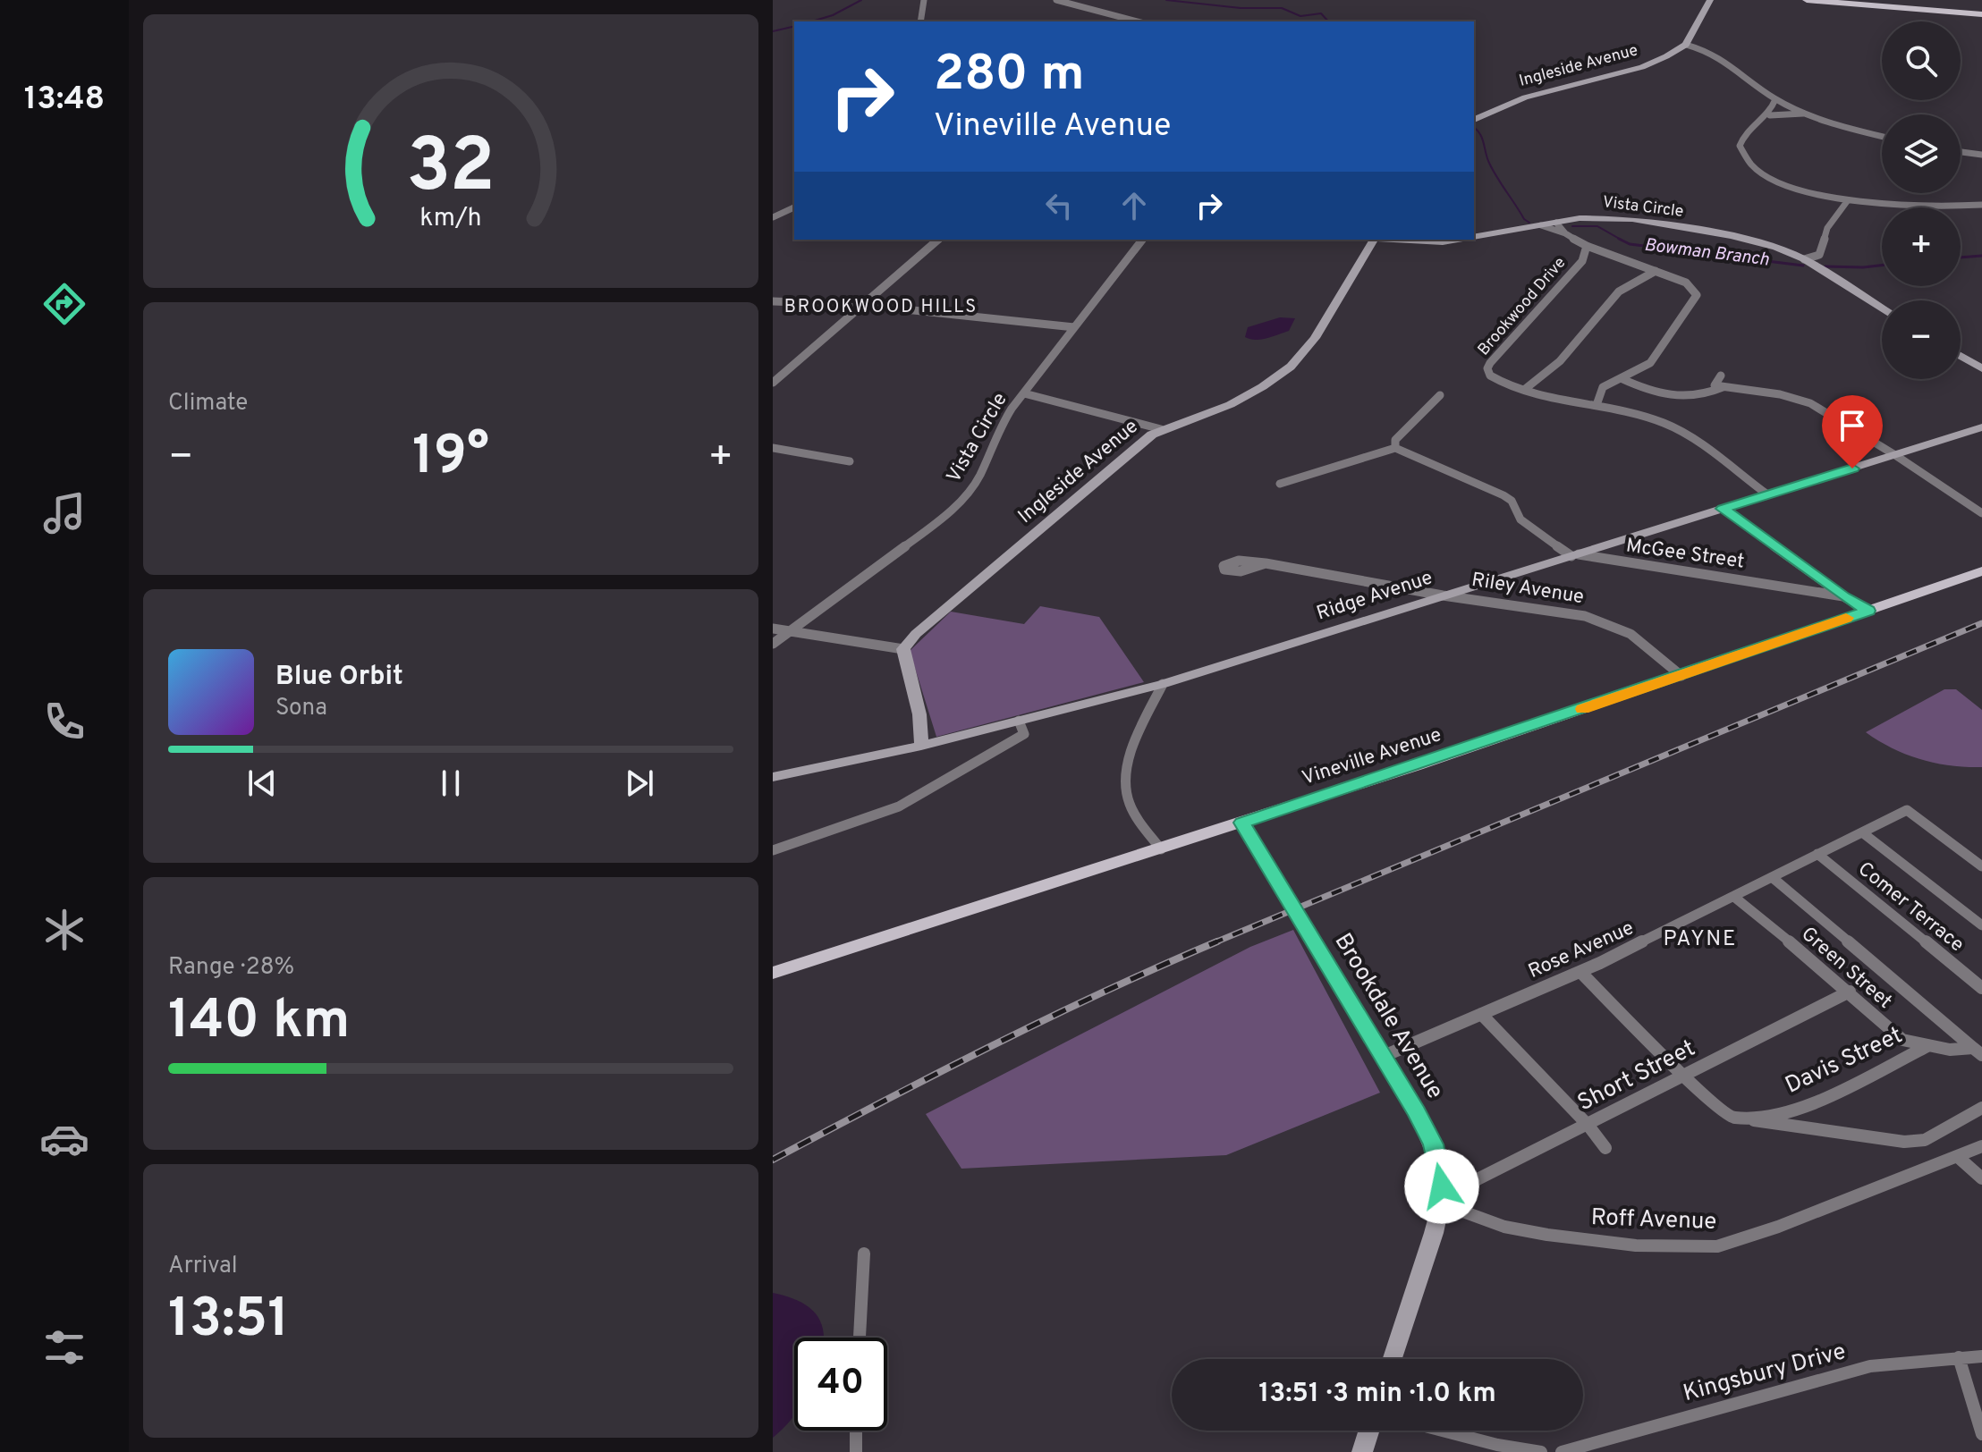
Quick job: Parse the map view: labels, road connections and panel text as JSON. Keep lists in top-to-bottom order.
{
  "streets": {
    "main road": ["Vineville Avenue"],
    "street": [
      "Ingleside Avenue",
      "Vista Circle",
      "Brookwood Drive",
      "McGee Street",
      "Riley Avenue",
      "Ridge Avenue",
      "Comer Terrace",
      "Rose Avenue",
      "Green Street",
      "Brookdale Avenue",
      "Davis Street",
      "Short Street",
      "Roff Avenue",
      "Kingsbury Drive"
    ]
  },
  "crossings": [
    ["Vista Circle", "Brookwood Drive"],
    ["McGee Street", "Ridge Avenue"],
    ["McGee Street", "Vineville Avenue"],
    ["Riley Avenue", "Ridge Avenue"],
    ["Riley Avenue", "Vineville Avenue"],
    ["Vineville Avenue", "Brookdale Avenue"],
    ["Comer Terrace", "Rose Avenue"],
    ["Rose Avenue", "Green Street"],
    ["Rose Avenue", "Brookdale Avenue"],
    ["Green Street", "Davis Street"],
    ["Green Street", "Short Street"],
    ["Brookdale Avenue", "Short Street"],
    ["Brookdale Avenue", "Roff Avenue"],
    ["Short Street", "Roff Avenue"]
  ],
  "districts": ["BROOKWOOD HILLS", "PAYNE"],
  "water": ["Bowman Branch"],
  "page": {
    "tabs": "13:48",
    "map_buttons": ["+", "−"],
    "turn": ["280 m", "Vineville Avenue"],
    "tile": [
      "Climate",
      ["Range · 28%", "140 km"],
      ["Arrival", "13:51"]
    ],
    "heat": ["−", "19°", "+"],
    "song": ["Blue Orbit", "Sona"],
    "limit": "40",
    "trip": "13:51 · 3 min · 1.0 km",
    "gauge": ["32", "km/h"]
  }
}
